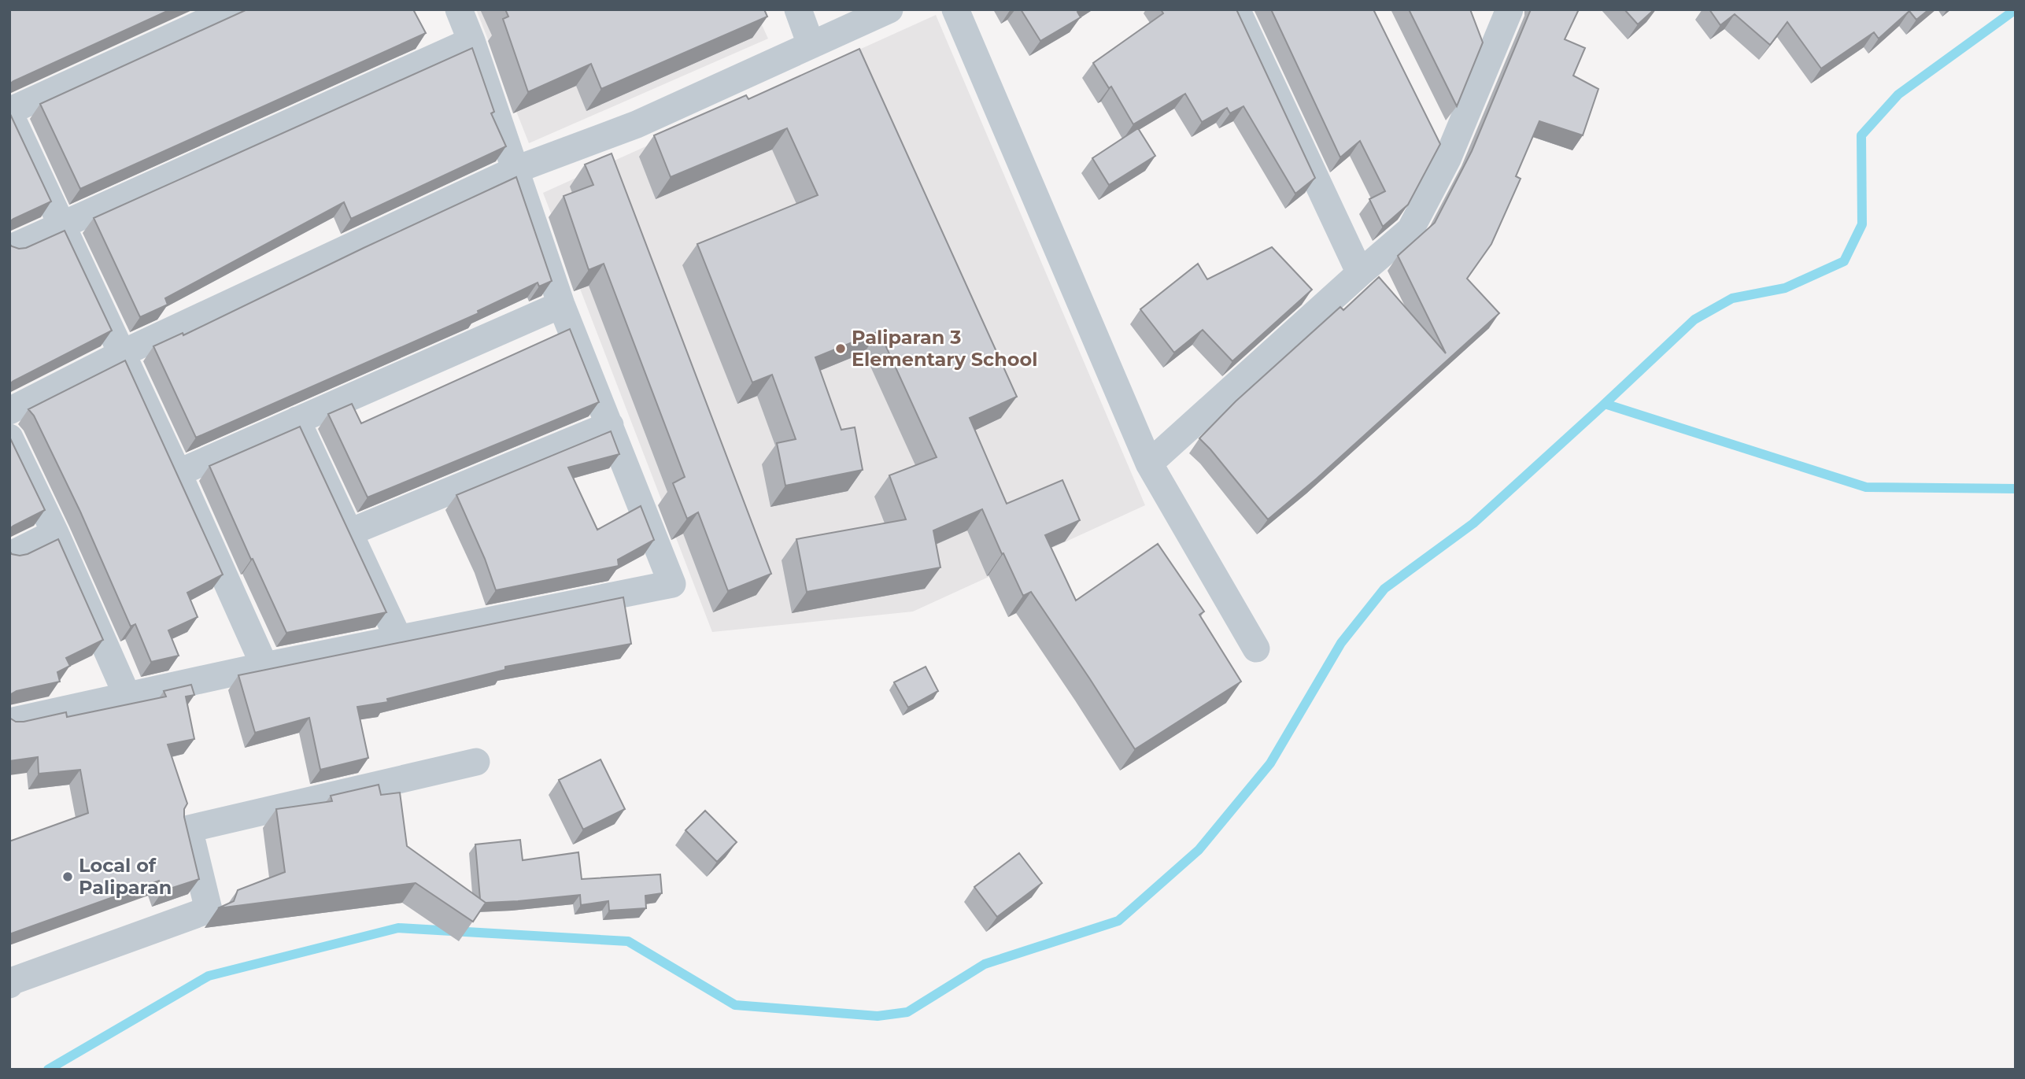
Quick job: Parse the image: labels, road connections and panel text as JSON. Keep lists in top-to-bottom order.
{
  "places": ["Paliparan 3 Elementary School", "Local of Paliparan"]
}
